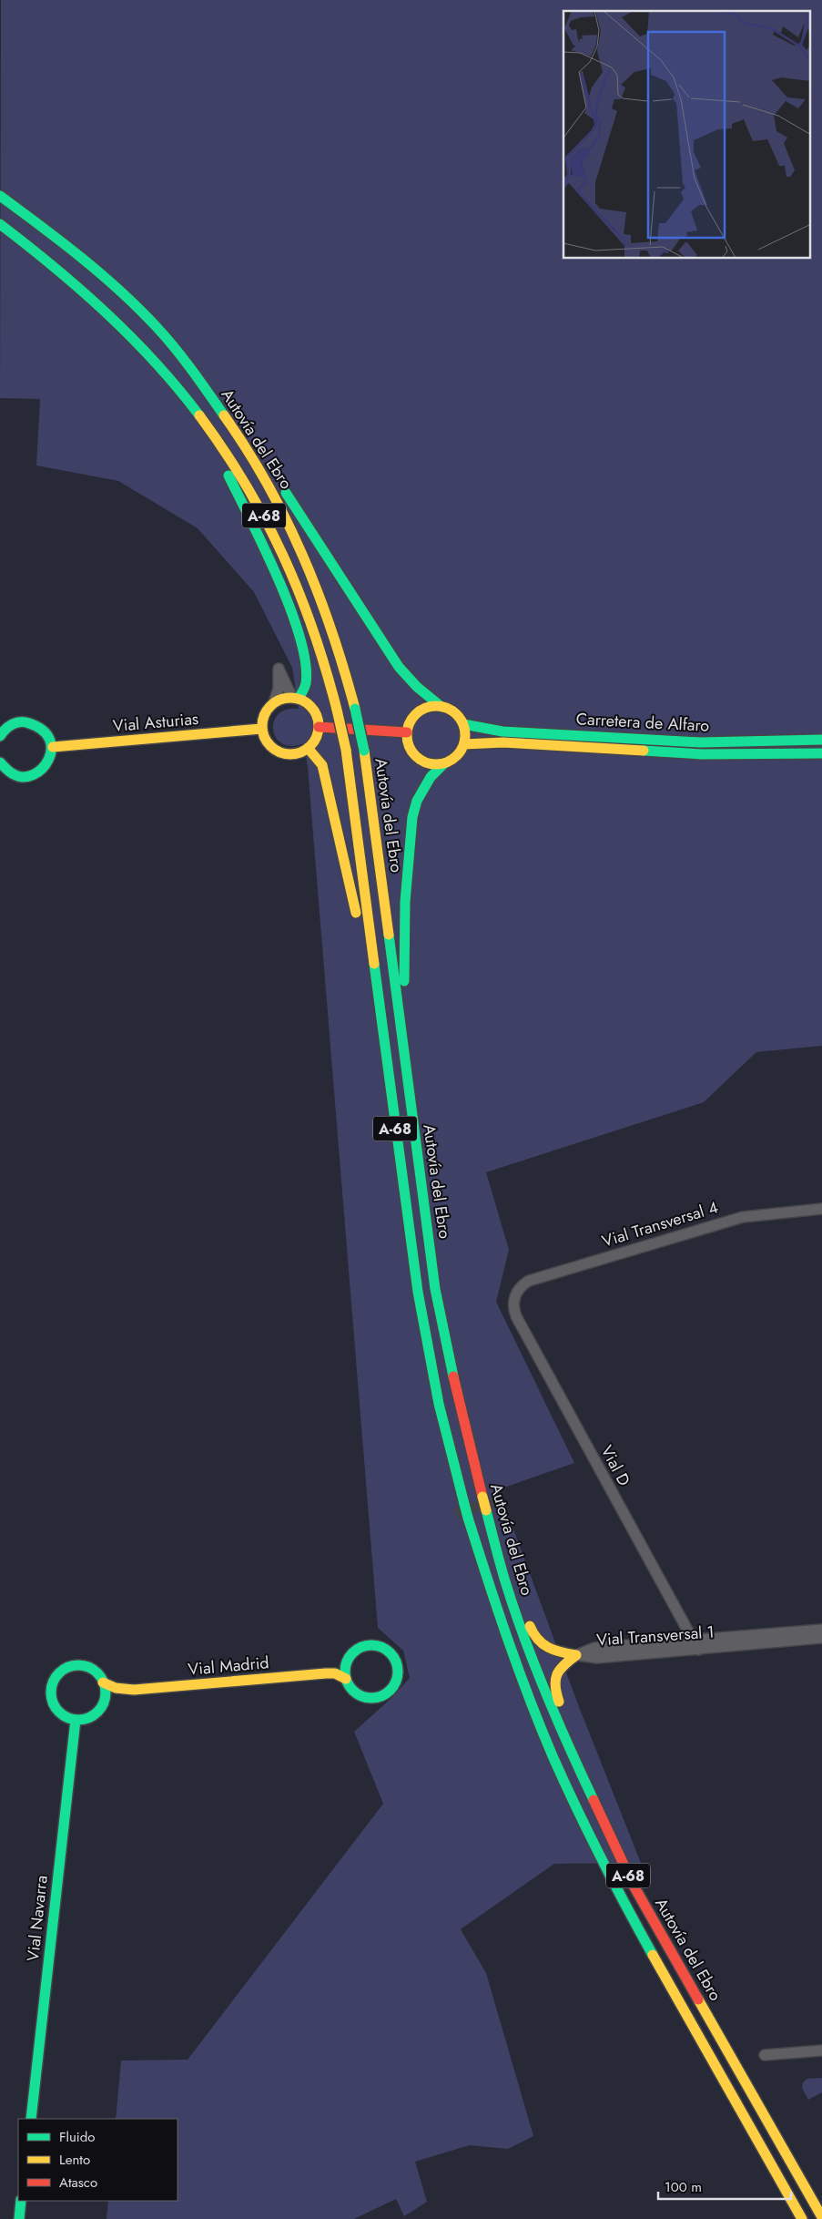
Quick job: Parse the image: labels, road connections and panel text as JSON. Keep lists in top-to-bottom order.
{
  "streets": {
    "main road": [
      "Autovía del Ebro",
      "A-68",
      "Vial Asturias",
      "Carretera de Alfaro",
      "Vial Madrid",
      "Vial Navarra"
    ],
    "street": ["Vial Transversal 4", "Vial D", "Vial Transversal 1"]
  },
  "crossings": [
    ["Vial Transversal 4", "Vial D"],
    ["Vial D", "Vial Transversal 1"],
    ["Vial Madrid", "Vial Navarra"]
  ],
  "legend": ["Fluido", "Lento", "Atasco"],
  "scale_bar": "100 m"
}
